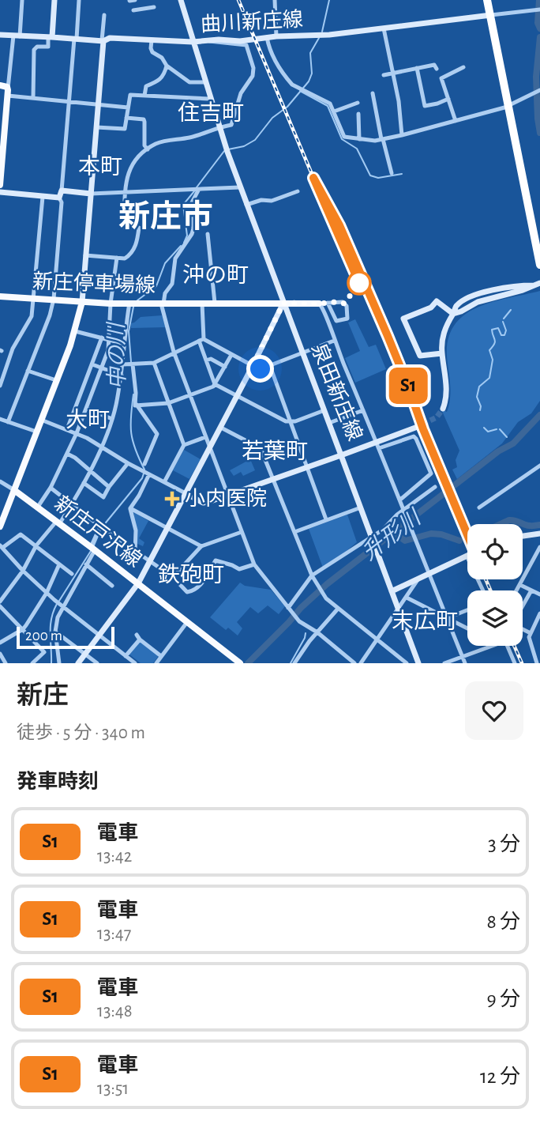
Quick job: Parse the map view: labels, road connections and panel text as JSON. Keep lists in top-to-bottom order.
{
  "streets": {
    "main road": ["新庄停車場線", "新庄戸沢線"],
    "street": ["曲川新庄線", "泉田新庄線"]
  },
  "crossings": [
    ["曲川新庄線", "泉田新庄線"],
    ["新庄停車場線", "泉田新庄線"]
  ],
  "districts": [
    "住吉町",
    "本町",
    "新庄市",
    "沖の町",
    "大町",
    "若葉町",
    "鉄砲町",
    "末広町"
  ],
  "water": ["中の川", "升形川"],
  "places": {
    "health": ["小内医院"]
  },
  "scale_bar": "200 m",
  "page": {
    "on_map": "S1",
    "scale": "200 m",
    "heading": [
      ["新庄", "徒歩 · 5 分 · 340 m"],
      "発車時刻"
    ],
    "list": [
      {
        "mark": "S1",
        "name": "電車",
        "note": "13:42",
        "value": "3 分"
      },
      {
        "mark": "S1",
        "name": "電車",
        "note": "13:47",
        "value": "8 分"
      },
      {
        "mark": "S1",
        "name": "電車",
        "note": "13:48",
        "value": "9 分"
      },
      {
        "mark": "S1",
        "name": "電車",
        "note": "13:51",
        "value": "12 分"
      }
    ]
  }
}
